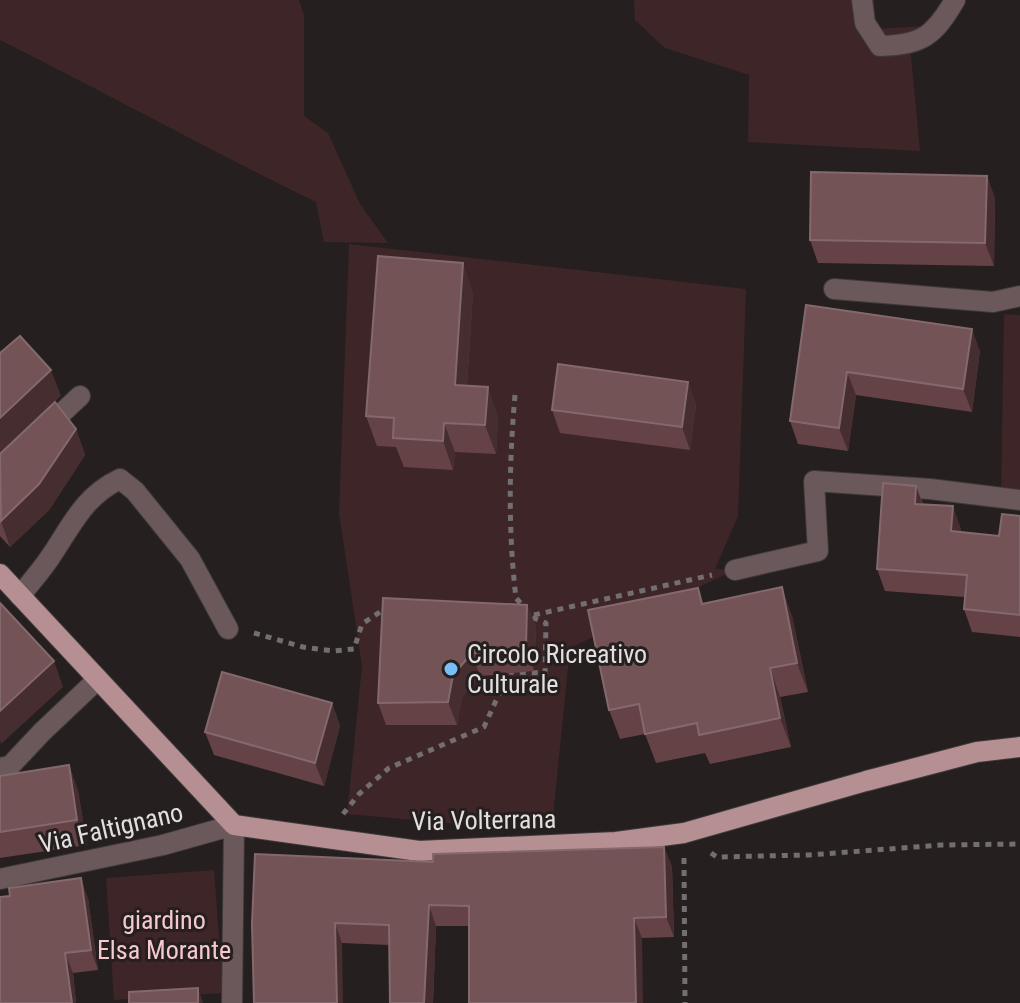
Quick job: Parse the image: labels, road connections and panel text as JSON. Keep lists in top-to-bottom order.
{
  "streets": {
    "main road": ["Via Volterrana"],
    "street": ["Via Faltignano"]
  },
  "crossings": [
    ["Via Volterrana", "Via Faltignano"]
  ],
  "parks": ["giardino Elsa Morante"],
  "places": ["Circolo Ricreativo Culturale"]
}
